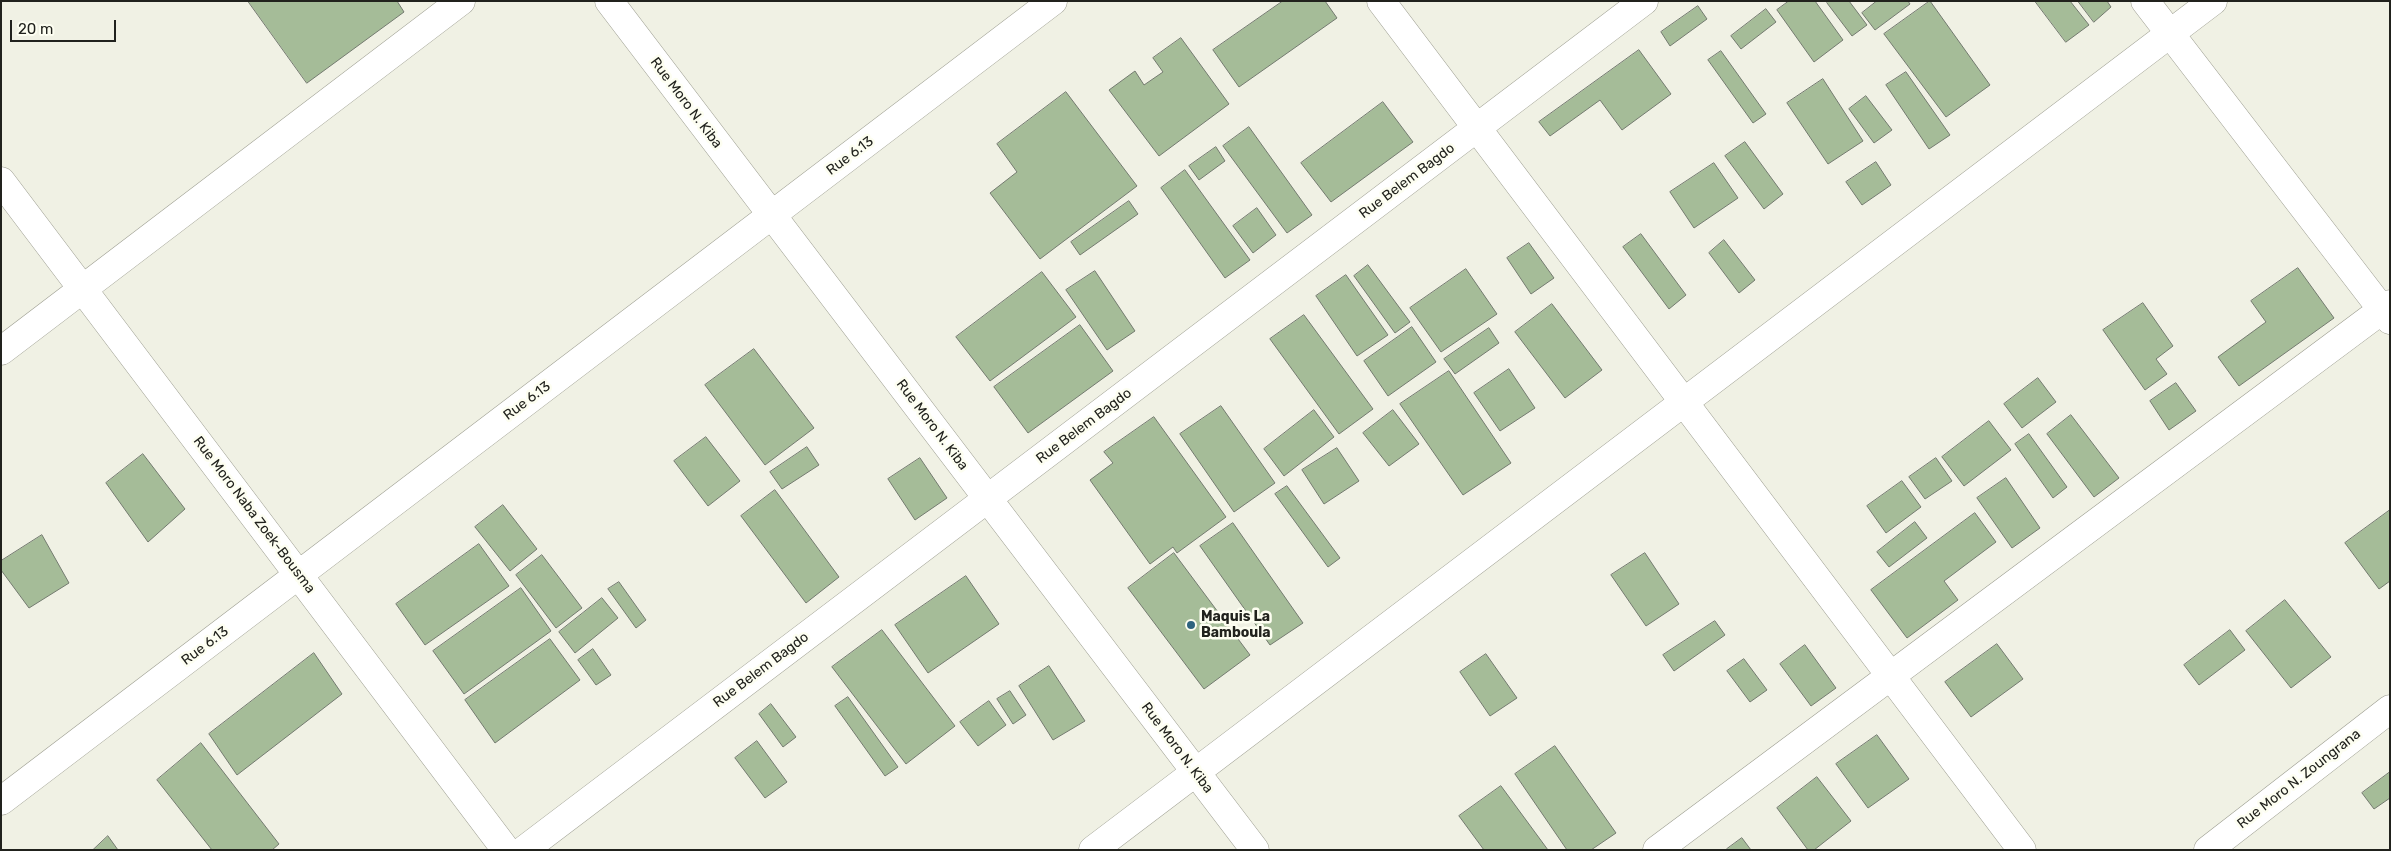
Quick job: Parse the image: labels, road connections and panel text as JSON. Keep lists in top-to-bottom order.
{
  "streets": {
    "street": [
      "Rue Moro N. Kiba",
      "Rue 6.13",
      "Rue Belem Bagdo",
      "Rue Moro Naba Zoek-Bousma",
      "Rue Moro N. Zoungrana"
    ]
  },
  "crossings": [
    ["Rue Moro N. Kiba", "Rue 6.13"],
    ["Rue Moro N. Kiba", "Rue Belem Bagdo"],
    ["Rue 6.13", "Rue Moro Naba Zoek-Bousma"]
  ],
  "places": ["Maquis La Bamboula"],
  "scale_bar": "20 m"
}
